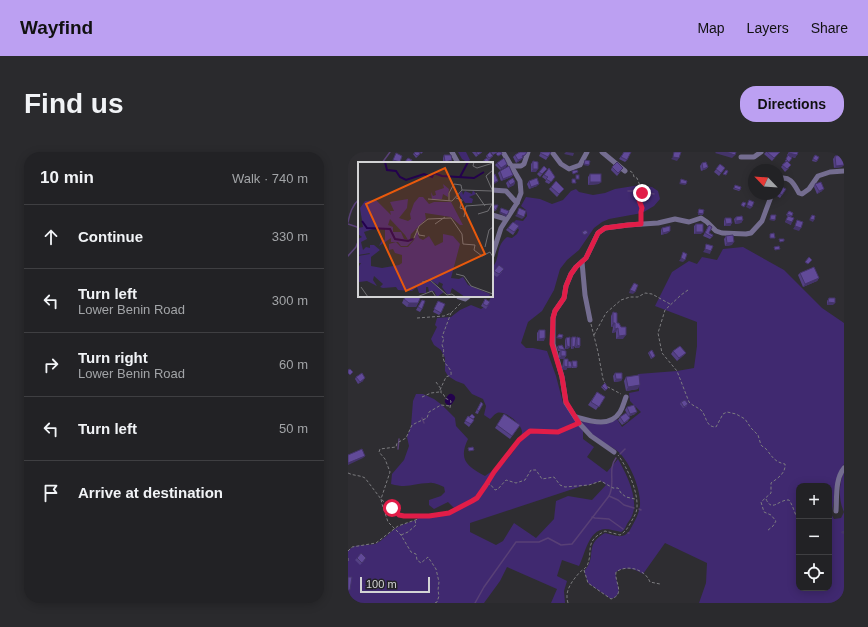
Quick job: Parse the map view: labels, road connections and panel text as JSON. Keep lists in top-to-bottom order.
{
  "scale_bar": "100 m",
  "north": "top left",
  "page": {
    "header": "Wayfind",
    "nav": ["Map", "Layers", "Share"],
    "buttons": "Directions",
    "title": "Find us",
    "heading": ["10 min", "Walk · 740 m"],
    "list": [
      ["Continue", "330 m"],
      ["Turn left", "Lower Benin Road", "300 m"],
      ["Turn right", "Lower Benin Road", "60 m"],
      ["Turn left", "50 m"],
      "Arrive at destination"
    ],
    "map_buttons": ["+", "−"],
    "scale": "100 m"
  }
}
